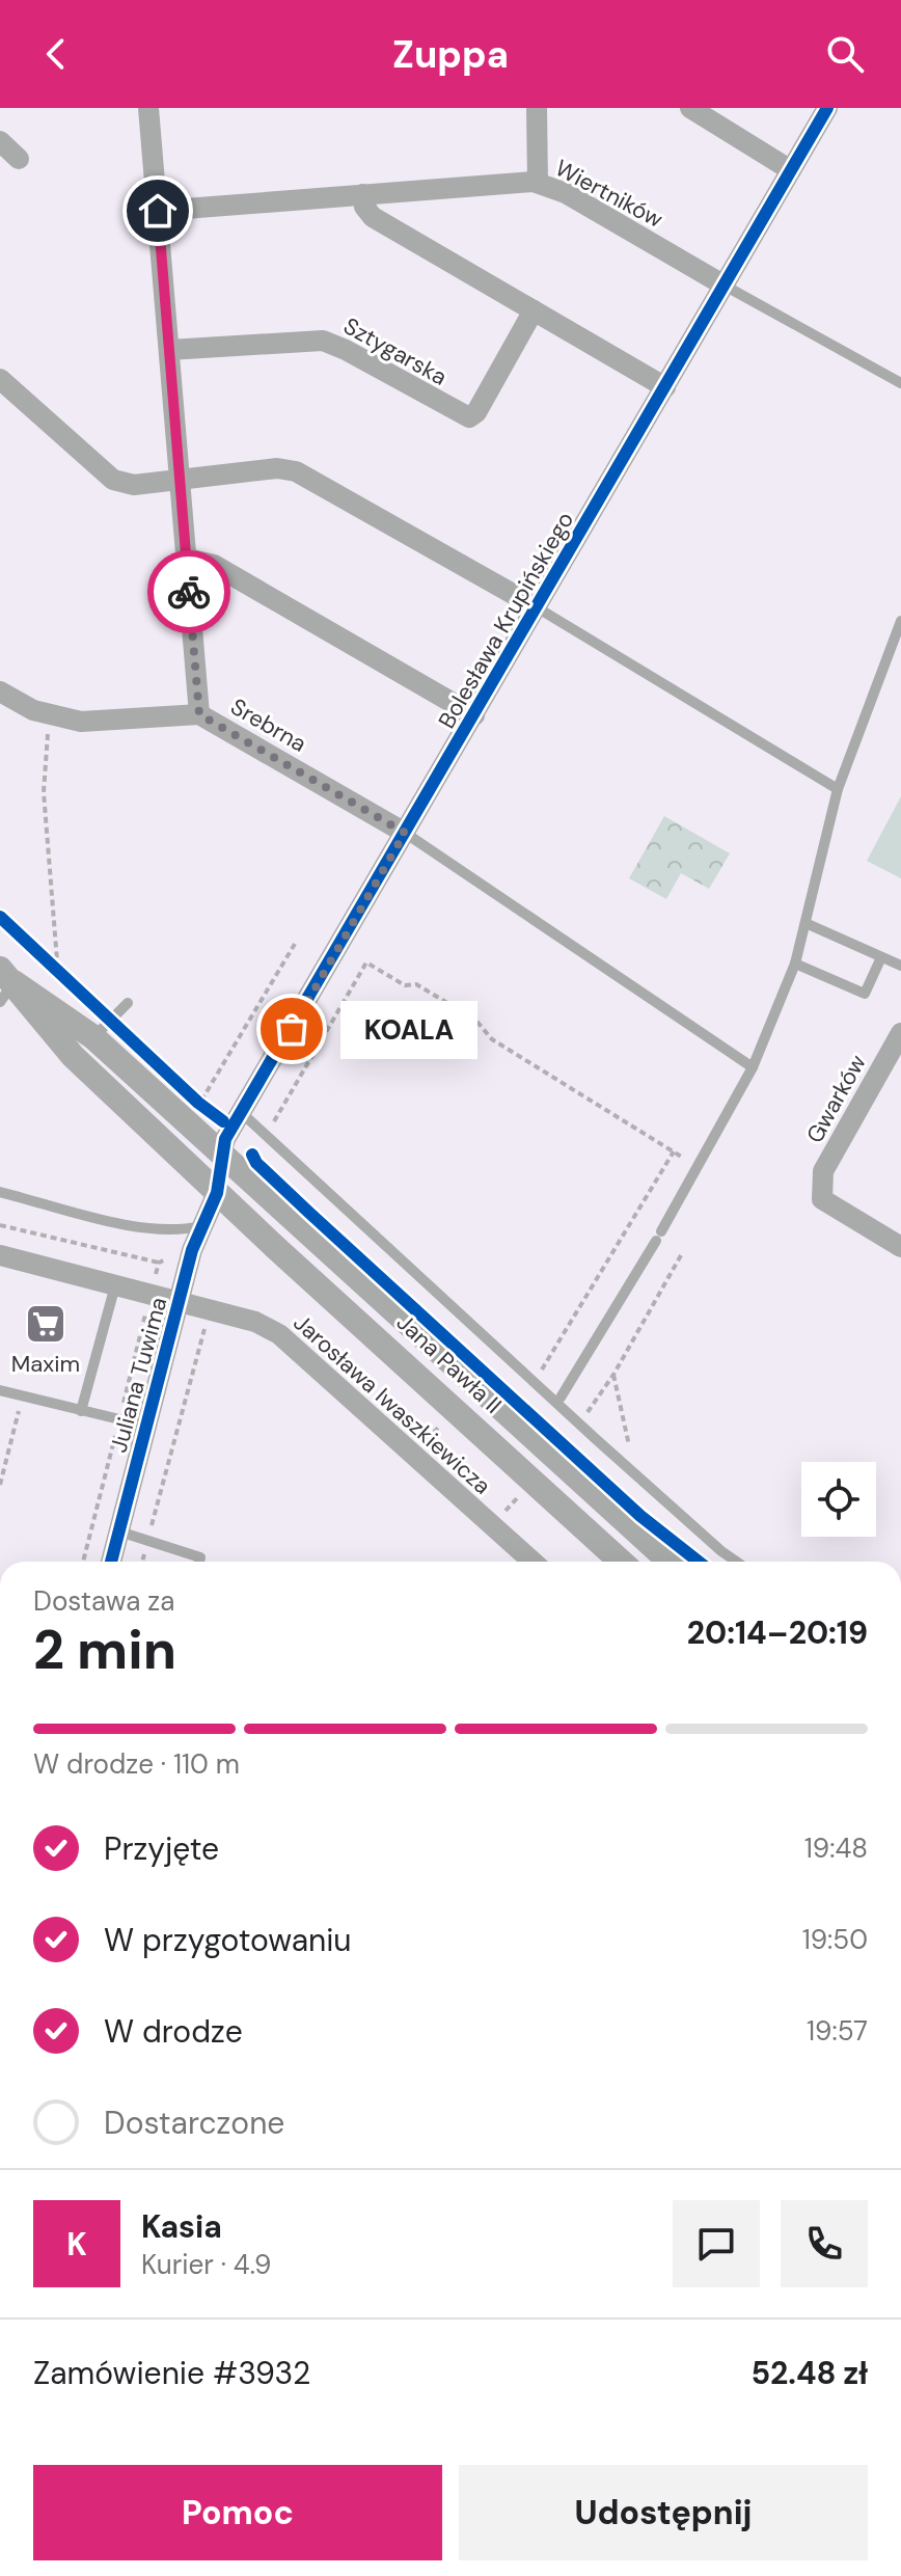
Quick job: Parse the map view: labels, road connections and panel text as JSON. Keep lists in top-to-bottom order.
{
  "streets": {
    "street": [
      "Wiertników",
      "Sztygarska",
      "Bolesława Krupińskiego",
      "Srebrna",
      "Gwarków",
      "Jana Pawła II",
      "Juliana Tuwima",
      "Jarosława Iwaszkiewicza"
    ]
  },
  "crossings": [
    ["Wiertników", "Bolesława Krupińskiego"],
    ["Bolesława Krupińskiego", "Srebrna"],
    ["Bolesława Krupińskiego", "Jana Pawła II"],
    ["Jana Pawła II", "Juliana Tuwima"],
    ["Juliana Tuwima", "Jarosława Iwaszkiewicza"]
  ],
  "places": {
    "other": ["KOALA"],
    "supermarket": ["Maxim"]
  },
  "page": {
    "header": "Zuppa",
    "bubble": "KOALA",
    "heading": ["2 min", "Dostawa za", "20:14–20:19"],
    "panel": [
      "Kasia",
      "Kurier · 4.9",
      "Zamówienie #3932",
      "52.48 zł"
    ],
    "bar": "W drodze · 110 m",
    "list": [
      ["Przyjęte", "19:48"],
      ["W przygotowaniu", "19:50"],
      ["W drodze", "19:57"],
      "Dostarczone"
    ],
    "round": "K",
    "buttons": ["Pomoc", "Udostępnij"]
  }
}
